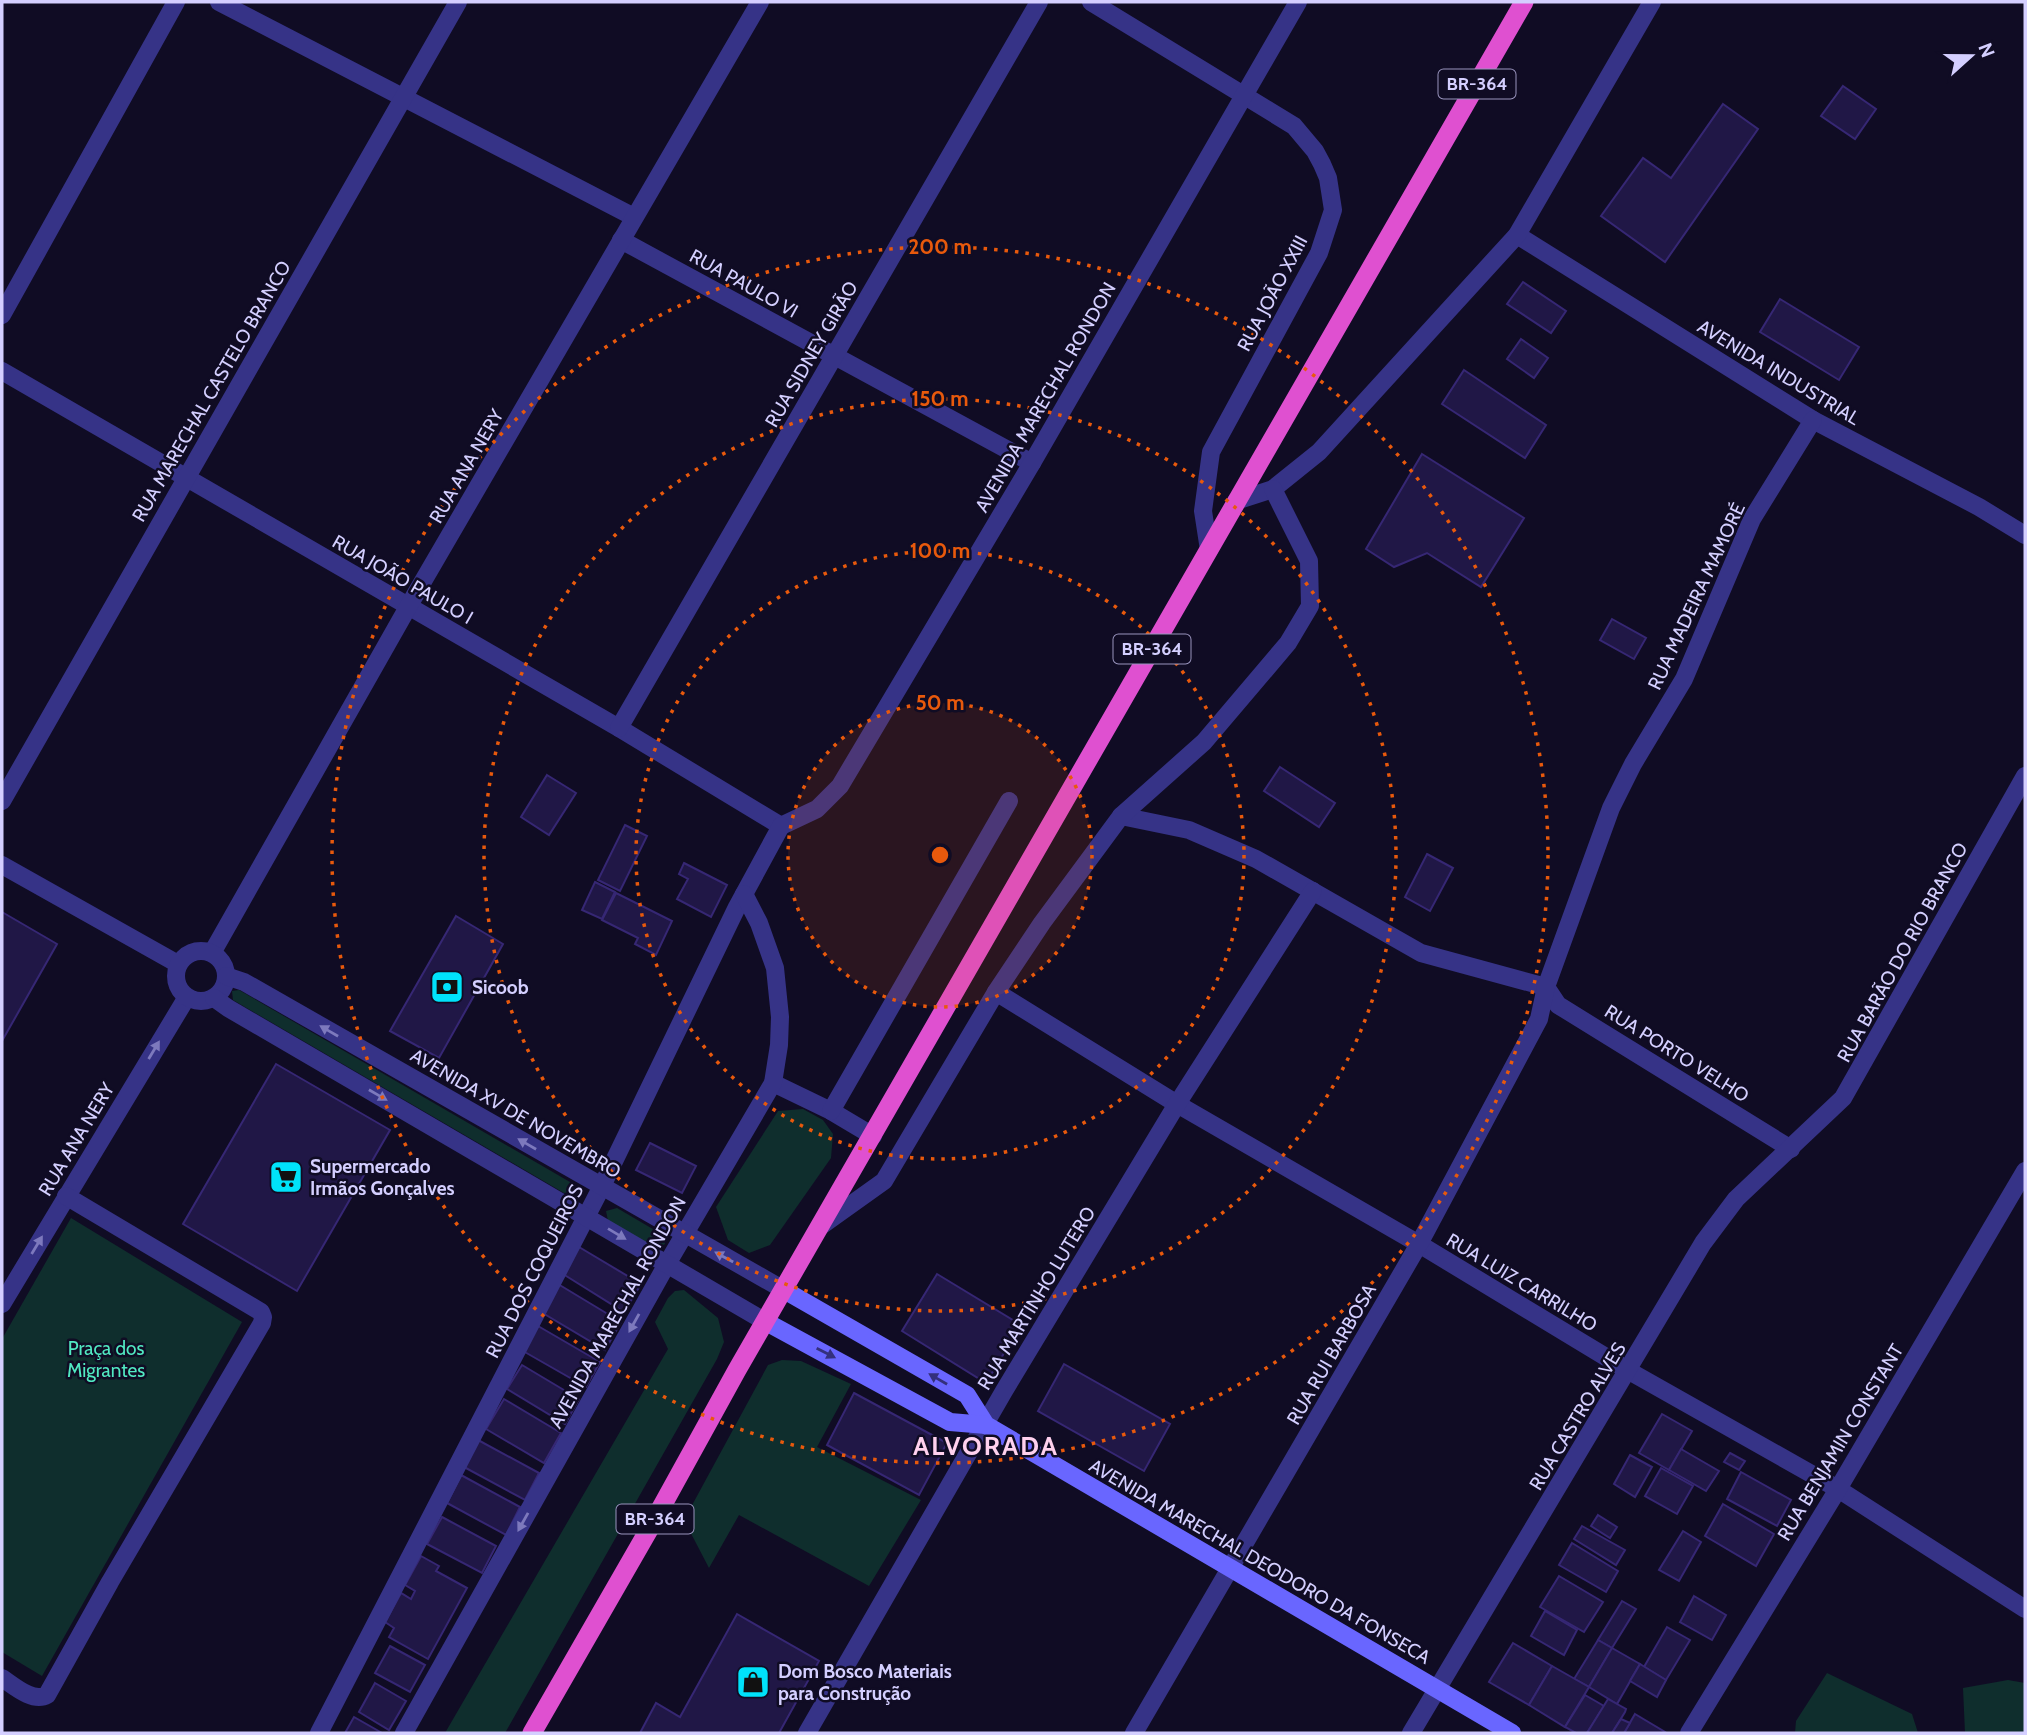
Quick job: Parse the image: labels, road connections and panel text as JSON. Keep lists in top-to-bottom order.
{
  "streets": {
    "highway": ["BR-364"],
    "main road": ["AVENIDA MARECHAL DEODORO DA FONSECA"],
    "street": [
      "RUA PAULO VI",
      "RUA JOÃO XXIII",
      "RUA SIDNEY GIRÃO",
      "AVENIDA INDUSTRIAL",
      "RUA MARECHAL CASTELO BRANCO",
      "AVENIDA MARECHAL RONDON",
      "RUA ANA NERY",
      "RUA JOÃO PAULO I",
      "RUA MADEIRA MAMORÉ",
      "RUA BARÃO DO RIO BRANCO",
      "RUA PORTO VELHO",
      "AVENIDA XV DE NOVEMBRO",
      "RUA DOS COQUEIROS",
      "RUA LUIZ CARRILHO",
      "RUA MARTINHO LUTERO",
      "RUA RUI BARBOSA",
      "RUA CASTRO ALVES",
      "RUA BENJAMIN CONSTANT"
    ]
  },
  "crossings": [
    ["BR-364", "RUA JOÃO XXIII"],
    ["BR-364", "AVENIDA XV DE NOVEMBRO"],
    ["BR-364", "AVENIDA MARECHAL DEODORO DA FONSECA"],
    ["RUA PAULO VI", "RUA SIDNEY GIRÃO"],
    ["RUA PAULO VI", "AVENIDA MARECHAL RONDON"],
    ["RUA PAULO VI", "RUA ANA NERY"],
    ["RUA JOÃO XXIII", "AVENIDA MARECHAL RONDON"],
    ["RUA SIDNEY GIRÃO", "RUA JOÃO PAULO I"],
    ["AVENIDA INDUSTRIAL", "RUA MADEIRA MAMORÉ"],
    ["RUA MARECHAL CASTELO BRANCO", "RUA JOÃO PAULO I"],
    ["AVENIDA MARECHAL RONDON", "RUA JOÃO PAULO I"],
    ["AVENIDA MARECHAL RONDON", "AVENIDA XV DE NOVEMBRO"],
    ["AVENIDA MARECHAL RONDON", "RUA DOS COQUEIROS"],
    ["RUA ANA NERY", "RUA JOÃO PAULO I"],
    ["RUA ANA NERY", "AVENIDA XV DE NOVEMBRO"],
    ["RUA JOÃO PAULO I", "RUA DOS COQUEIROS"],
    ["RUA MADEIRA MAMORÉ", "RUA PORTO VELHO"],
    ["RUA MADEIRA MAMORÉ", "RUA RUI BARBOSA"],
    ["RUA BARÃO DO RIO BRANCO", "RUA PORTO VELHO"],
    ["RUA BARÃO DO RIO BRANCO", "RUA CASTRO ALVES"],
    ["RUA PORTO VELHO", "RUA RUI BARBOSA"],
    ["RUA PORTO VELHO", "RUA CASTRO ALVES"],
    ["AVENIDA XV DE NOVEMBRO", "RUA DOS COQUEIROS"],
    ["AVENIDA XV DE NOVEMBRO", "AVENIDA MARECHAL DEODORO DA FONSECA"],
    ["RUA LUIZ CARRILHO", "RUA MARTINHO LUTERO"],
    ["RUA LUIZ CARRILHO", "RUA RUI BARBOSA"],
    ["RUA LUIZ CARRILHO", "RUA CASTRO ALVES"],
    ["RUA LUIZ CARRILHO", "RUA BENJAMIN CONSTANT"],
    ["RUA MARTINHO LUTERO", "AVENIDA MARECHAL DEODORO DA FONSECA"],
    ["RUA RUI BARBOSA", "AVENIDA MARECHAL DEODORO DA FONSECA"],
    ["RUA CASTRO ALVES", "AVENIDA MARECHAL DEODORO DA FONSECA"]
  ],
  "districts": ["ALVORADA"],
  "parks": ["Praça dos Migrantes"],
  "places": {
    "bank": ["Sicoob"],
    "supermarket": ["Supermercado Irmãos Gonçalves"],
    "shop": ["Dom Bosco Materiais para Construção"]
  },
  "north": "right",
  "rings": [
    "200 m",
    "150 m",
    "100 m",
    "50 m"
  ]
}
